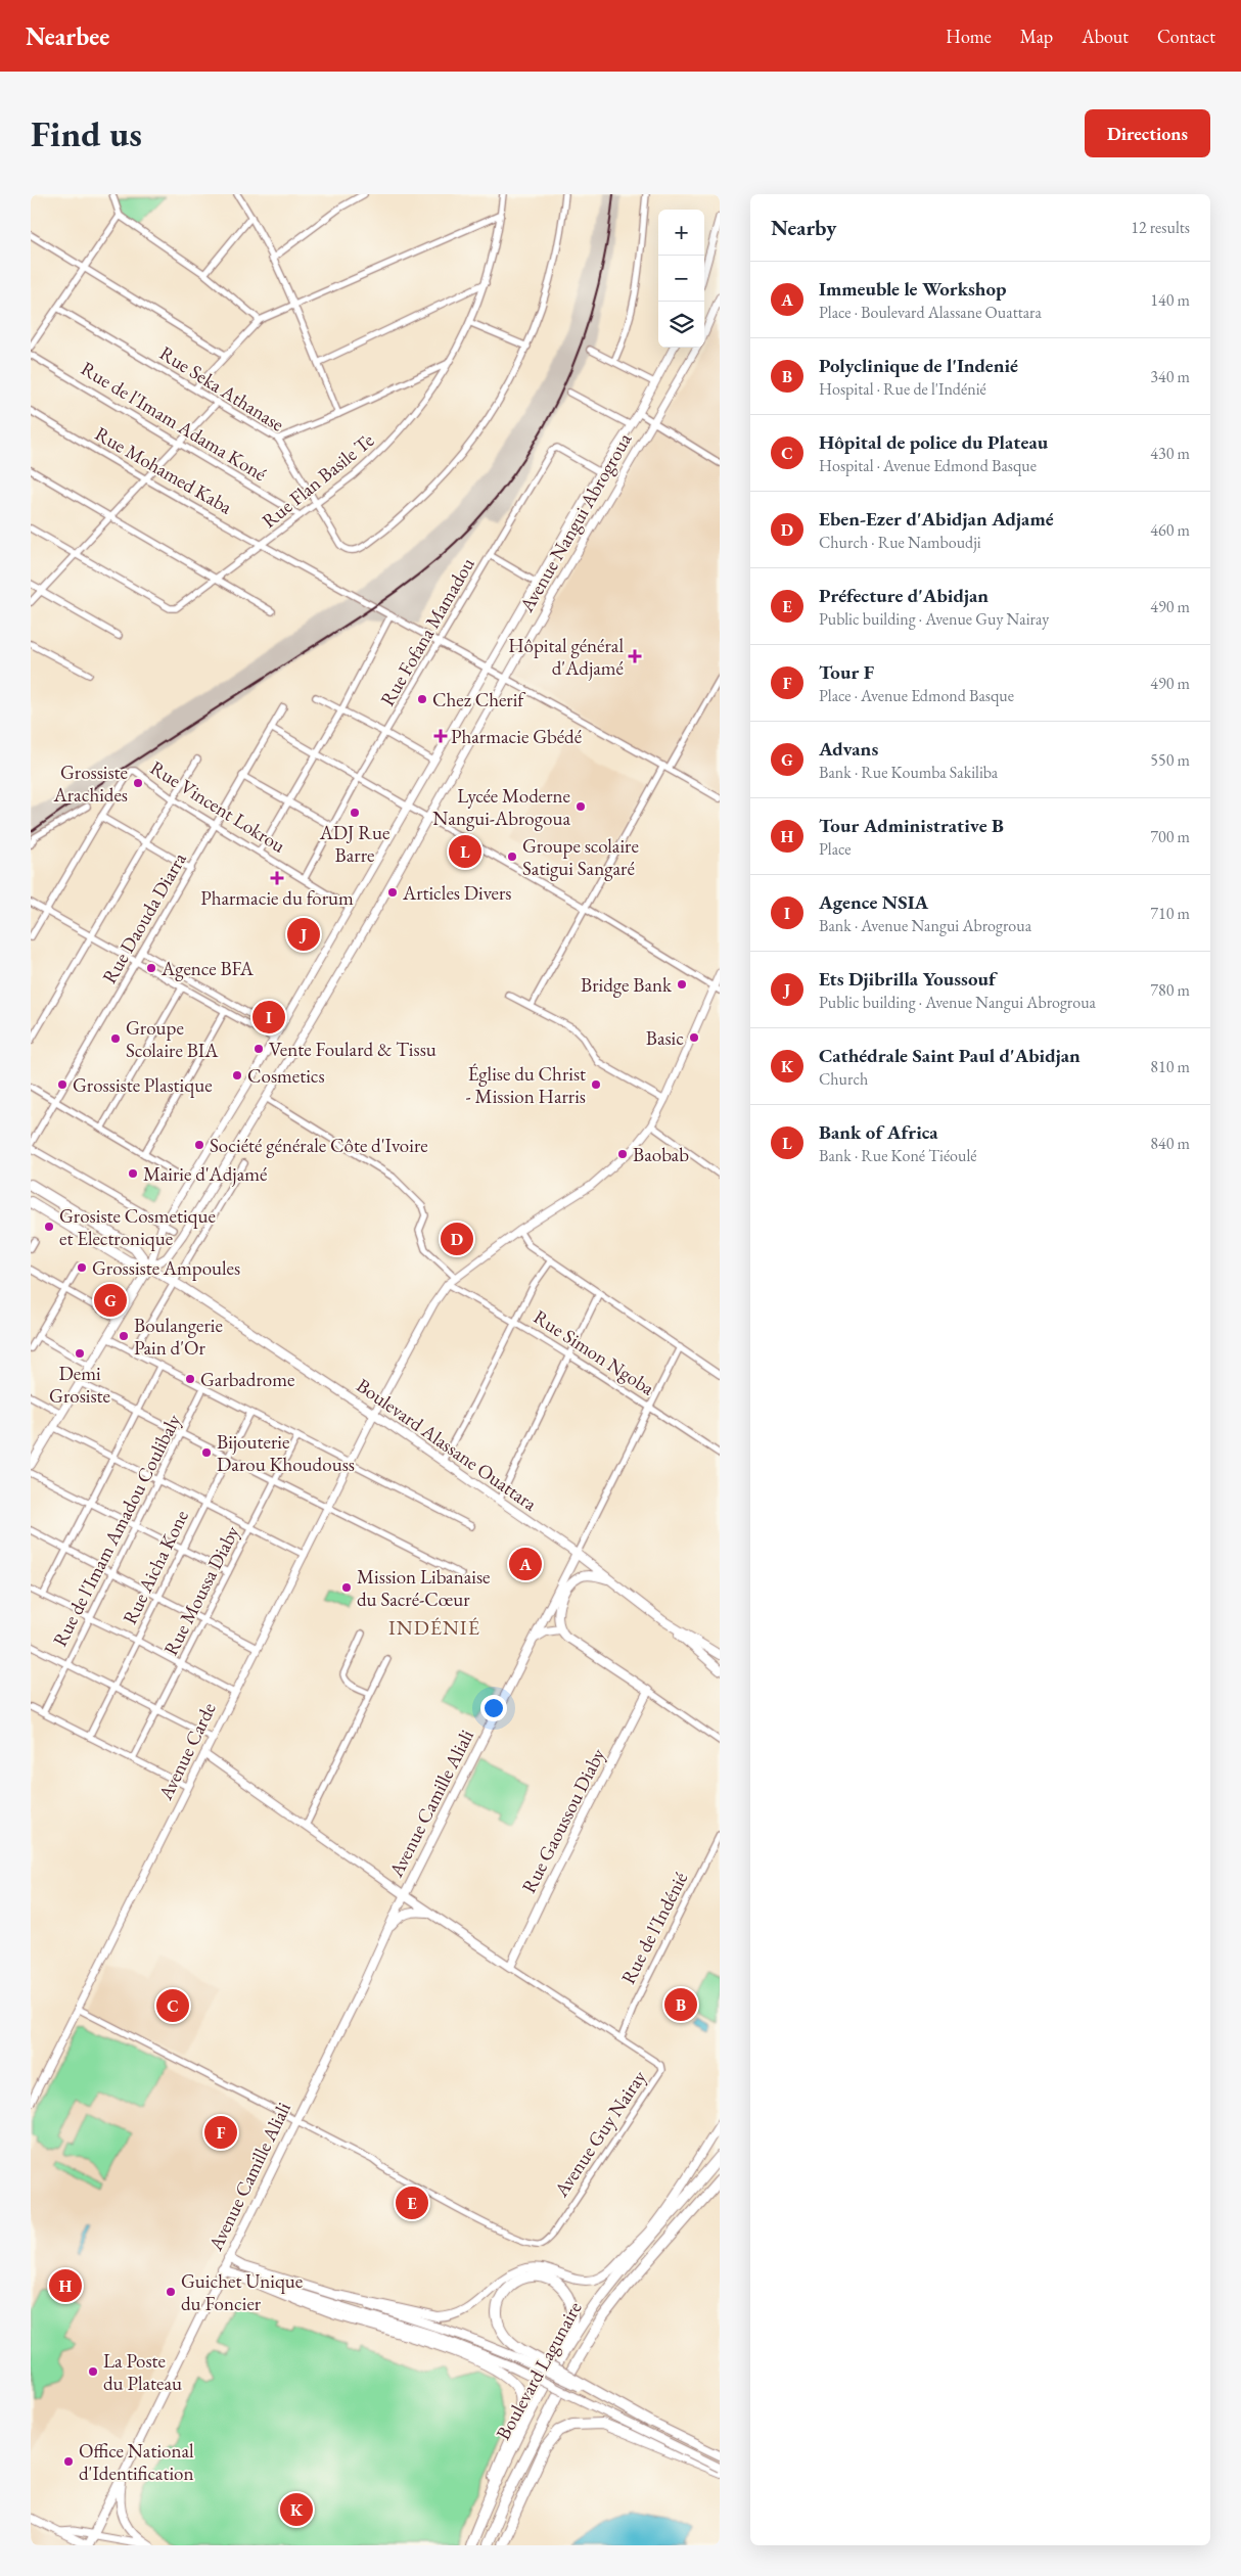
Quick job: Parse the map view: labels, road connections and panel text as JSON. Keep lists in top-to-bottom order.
{
  "streets": {
    "highway": ["Boulevard Lagunaire"],
    "main road": [
      "Avenue Nangui Abrogroua",
      "Boulevard Alassane Ouattara",
      "Avenue Camille Aliali",
      "Rue Gaoussou Diaby",
      "Avenue Guy Nairay"
    ],
    "street": [
      "Rue Seka Athanase",
      "Rue de l'Imam Adama Koné",
      "Rue Mohamed Kaba",
      "Rue Flan Basile Te",
      "Rue Fofana Mamadou",
      "Rue Vincent Lokrou",
      "Rue Daouda Diarra",
      "Rue Simon Ngoba",
      "Rue de l'Imam Amadou Coulibaly",
      "Rue Aicha Kone",
      "Rue Moussa Diaby",
      "Avenue Carde",
      "Rue de l'Indénié"
    ]
  },
  "crossings": [
    ["Rue Seka Athanase", "Rue Flan Basile Te"],
    ["Rue de l'Imam Adama Koné", "Rue Flan Basile Te"],
    ["Rue Mohamed Kaba", "Rue Flan Basile Te"],
    ["Rue Mohamed Kaba", "Avenue Nangui Abrogroua"],
    ["Rue Mohamed Kaba", "Rue Fofana Mamadou"],
    ["Avenue Nangui Abrogroua", "Rue Fofana Mamadou"],
    ["Avenue Nangui Abrogroua", "Rue Vincent Lokrou"],
    ["Avenue Nangui Abrogroua", "Boulevard Alassane Ouattara"],
    ["Rue Fofana Mamadou", "Rue Vincent Lokrou"],
    ["Rue Vincent Lokrou", "Rue Daouda Diarra"],
    ["Rue Simon Ngoba", "Avenue Carde"],
    ["Boulevard Alassane Ouattara", "Avenue Carde"],
    ["Boulevard Alassane Ouattara", "Avenue Camille Aliali"],
    ["Avenue Camille Aliali", "Avenue Guy Nairay"],
    ["Rue Gaoussou Diaby", "Avenue Guy Nairay"],
    ["Rue de l'Indénié", "Avenue Guy Nairay"]
  ],
  "districts": ["INDÉNIÉ"],
  "places": {
    "health": ["Hôpital général d'Adjamé", "Pharmacie Gbédé", "Pharmacie du forum"],
    "other": [
      "Chez Cherif",
      "Grossiste Arachides",
      "Lycée Moderne Nangui-Abrogoua",
      "ADJ Rue Barre",
      "Groupe scolaire Satigui Sangaré",
      "Articles Divers",
      "Agence BFA",
      "Bridge Bank",
      "Basic",
      "Groupe Scolaire BIA",
      "Vente Foulard & Tissu",
      "Cosmetics",
      "Grossiste Plastique",
      "Église du Christ - Mission Harris",
      "Société générale Côte d'Ivoire",
      "Baobab",
      "Mairie d'Adjamé",
      "Grosiste Cosmetique et Electronique",
      "Grossiste Ampoules",
      "Boulangerie Pain d'Or",
      "Demi Grosiste",
      "Garbadrome",
      "Bijouterie Darou Khoudouss",
      "Mission Libanaise du Sacré-Cœur",
      "Guichet Unique du Foncier",
      "La Poste du Plateau",
      "Office National d'Identification"
    ]
  },
  "page": {
    "header": "Nearbee",
    "nav": [
      "Home",
      "Map",
      "About",
      "Contact"
    ],
    "buttons": "Directions",
    "title": "Find us",
    "heading": ["Nearby", "12 results"],
    "map_buttons": ["+", "−"],
    "list": [
      {
        "mark": "A",
        "name": "Immeuble le Workshop",
        "note": "Place · Boulevard Alassane Ouattara",
        "value": "140 m"
      },
      {
        "mark": "B",
        "name": "Polyclinique de l'Indenié",
        "note": "Hospital · Rue de l'Indénié",
        "value": "340 m"
      },
      {
        "mark": "C",
        "name": "Hôpital de police du Plateau",
        "note": "Hospital · Avenue Edmond Basque",
        "value": "430 m"
      },
      {
        "mark": "D",
        "name": "Eben-Ezer d'Abidjan Adjamé",
        "note": "Church · Rue Namboudji",
        "value": "460 m"
      },
      {
        "mark": "E",
        "name": "Préfecture d'Abidjan",
        "note": "Public building · Avenue Guy Nairay",
        "value": "490 m"
      },
      {
        "mark": "F",
        "name": "Tour F",
        "note": "Place · Avenue Edmond Basque",
        "value": "490 m"
      },
      {
        "mark": "G",
        "name": "Advans",
        "note": "Bank · Rue Koumba Sakiliba",
        "value": "550 m"
      },
      {
        "mark": "H",
        "name": "Tour Administrative B",
        "note": "Place",
        "value": "700 m"
      },
      {
        "mark": "I",
        "name": "Agence NSIA",
        "note": "Bank · Avenue Nangui Abrogroua",
        "value": "710 m"
      },
      {
        "mark": "J",
        "name": "Ets Djibrilla Youssouf",
        "note": "Public building · Avenue Nangui Abrogroua",
        "value": "780 m"
      },
      {
        "mark": "K",
        "name": "Cathédrale Saint Paul d'Abidjan",
        "note": "Church",
        "value": "810 m"
      },
      {
        "mark": "L",
        "name": "Bank of Africa",
        "note": "Bank · Rue Koné Tiéoulé",
        "value": "840 m"
      }
    ],
    "pins": [
      "L",
      "J",
      "I",
      "D",
      "G",
      "A",
      "B",
      "C",
      "F",
      "E",
      "H",
      "K"
    ]
  }
}
